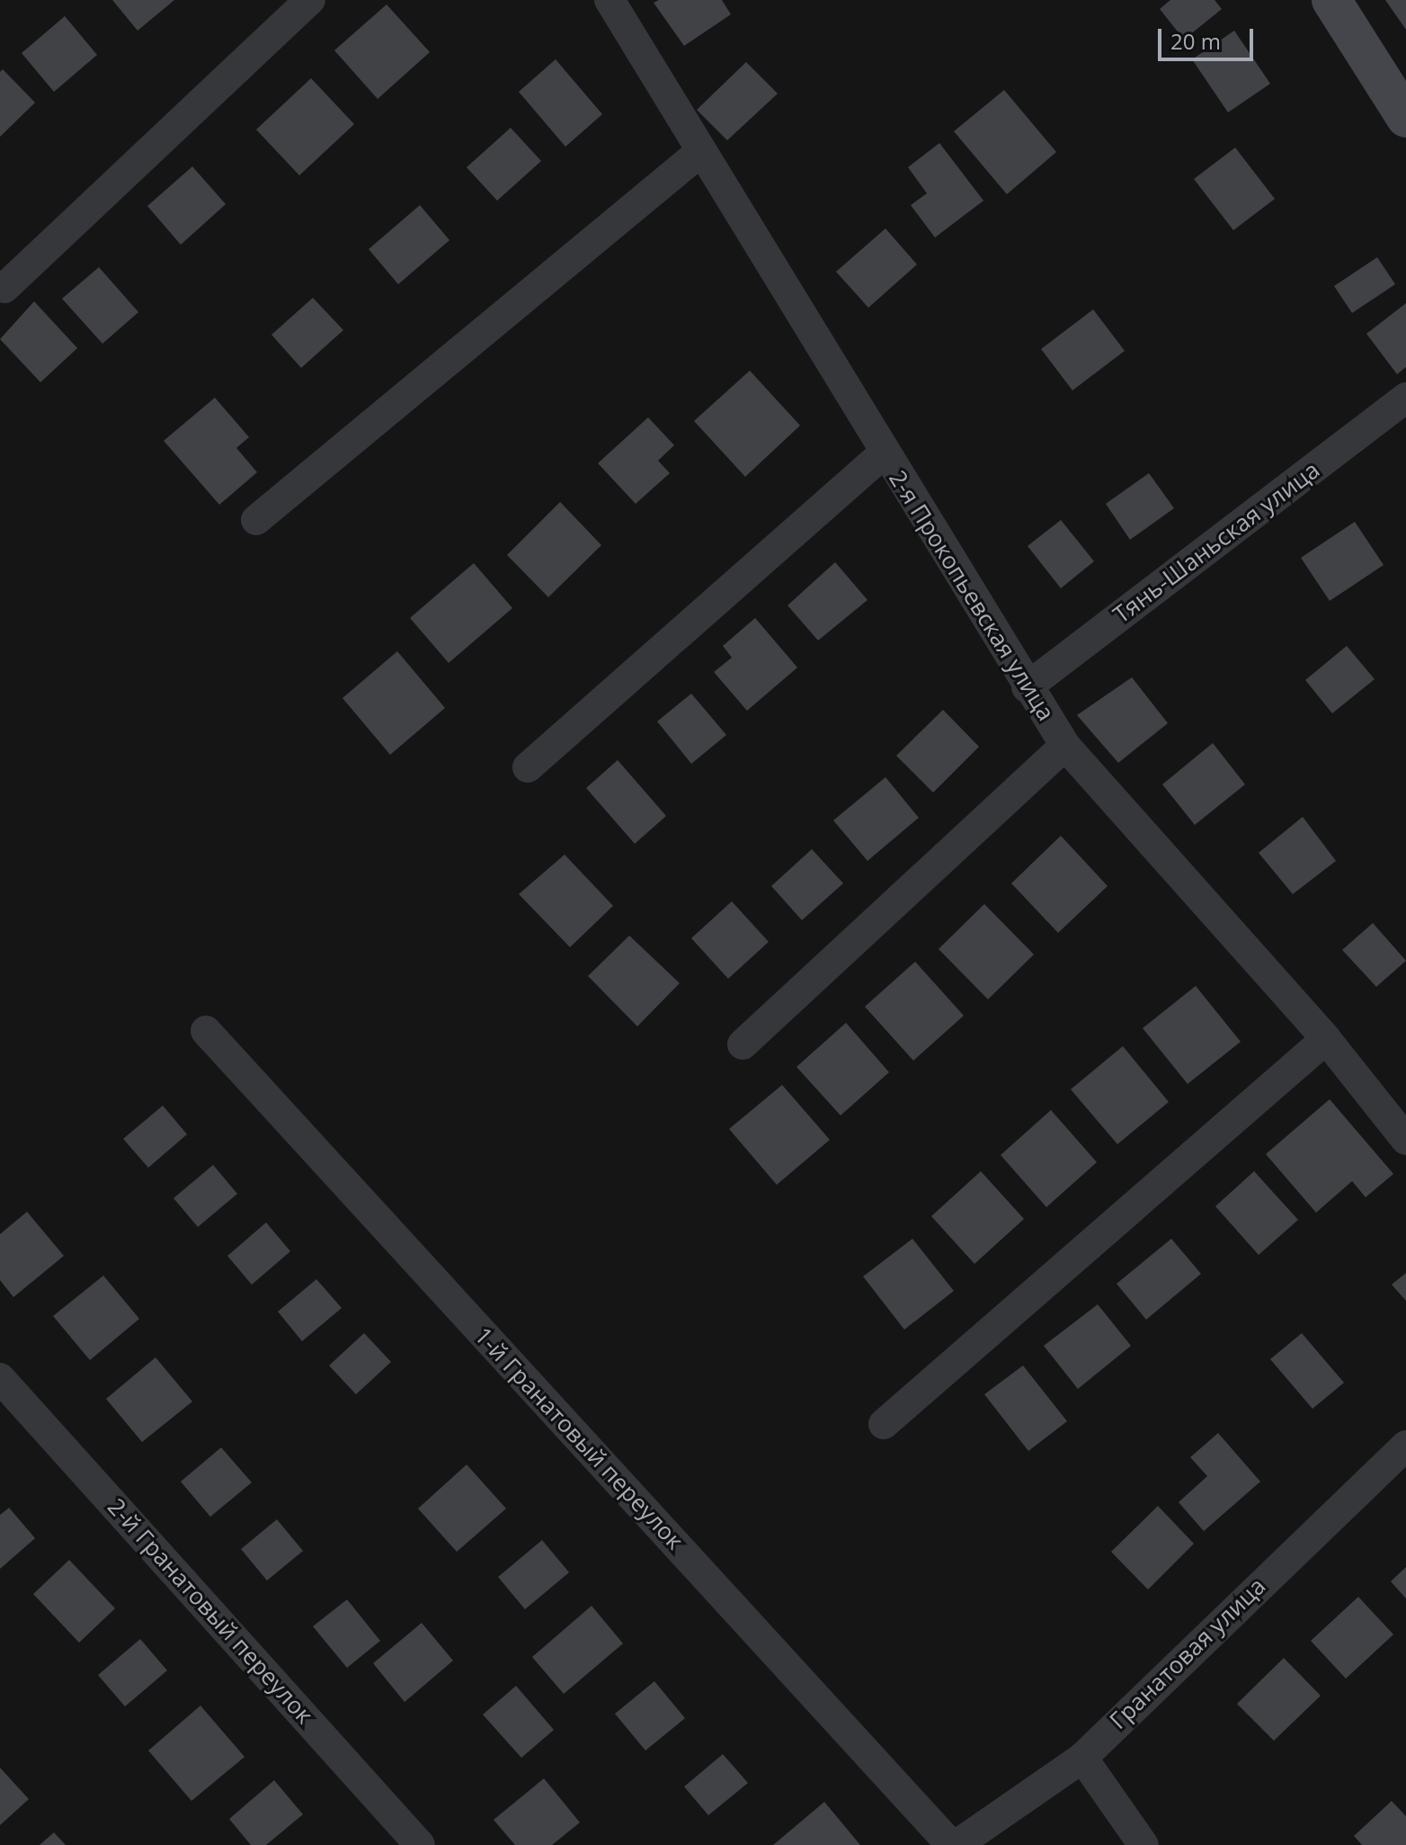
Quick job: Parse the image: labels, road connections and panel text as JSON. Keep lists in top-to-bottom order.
{
  "streets": {
    "street": [
      "Тянь-Шаньская улица",
      "2-я Прокопьевская улица",
      "1-й Гранатовый переулок",
      "2-й Гранатовый переулок",
      "Гранатовая улица"
    ]
  },
  "crossings": [
    ["Тянь-Шаньская улица", "2-я Прокопьевская улица"],
    ["1-й Гранатовый переулок", "Гранатовая улица"]
  ],
  "scale_bar": "20 m"
}
